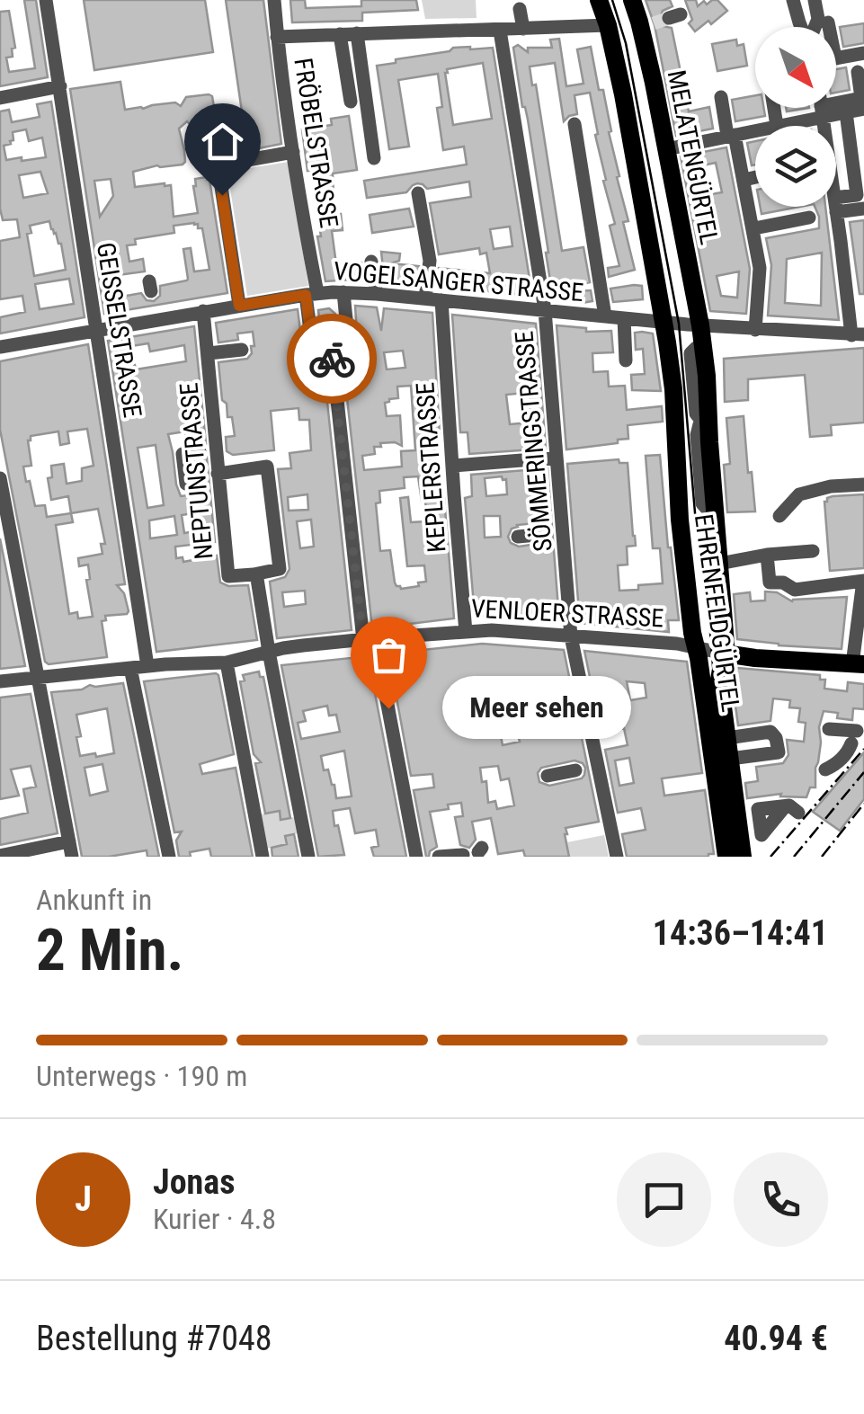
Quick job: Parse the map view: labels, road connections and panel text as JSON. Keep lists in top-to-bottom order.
{
  "streets": {
    "main road": ["MELATENGÜRTEL", "VENLOER STRASSE", "EHRENFELDGÜRTEL"],
    "street": [
      "FRÖBELSTRASSE",
      "VOGELSANGER STRASSE",
      "GEISSELSTRASSE",
      "SÖMMERINGSTRASSE",
      "KEPLERSTRASSE",
      "NEPTUNSTRASSE"
    ]
  },
  "crossings": [
    ["FRÖBELSTRASSE", "VOGELSANGER STRASSE"],
    ["MELATENGÜRTEL", "VOGELSANGER STRASSE"],
    ["MELATENGÜRTEL", "EHRENFELDGÜRTEL"],
    ["VOGELSANGER STRASSE", "GEISSELSTRASSE"],
    ["VOGELSANGER STRASSE", "SÖMMERINGSTRASSE"],
    ["VOGELSANGER STRASSE", "KEPLERSTRASSE"],
    ["VOGELSANGER STRASSE", "NEPTUNSTRASSE"],
    ["VOGELSANGER STRASSE", "EHRENFELDGÜRTEL"],
    ["GEISSELSTRASSE", "VENLOER STRASSE"],
    ["SÖMMERINGSTRASSE", "VENLOER STRASSE"],
    ["KEPLERSTRASSE", "VENLOER STRASSE"],
    ["VENLOER STRASSE", "EHRENFELDGÜRTEL"]
  ],
  "places": ["Meer sehen"],
  "north": "bottom right",
  "page": {
    "bubble": "Meer sehen",
    "heading": ["2 Min.", "Ankunft in", "14:36–14:41"],
    "panel": [
      "Jonas",
      "Kurier · 4.8",
      "Bestellung #7048",
      "40.94 €"
    ],
    "bar": "Unterwegs · 190 m",
    "round": "J"
  }
}
